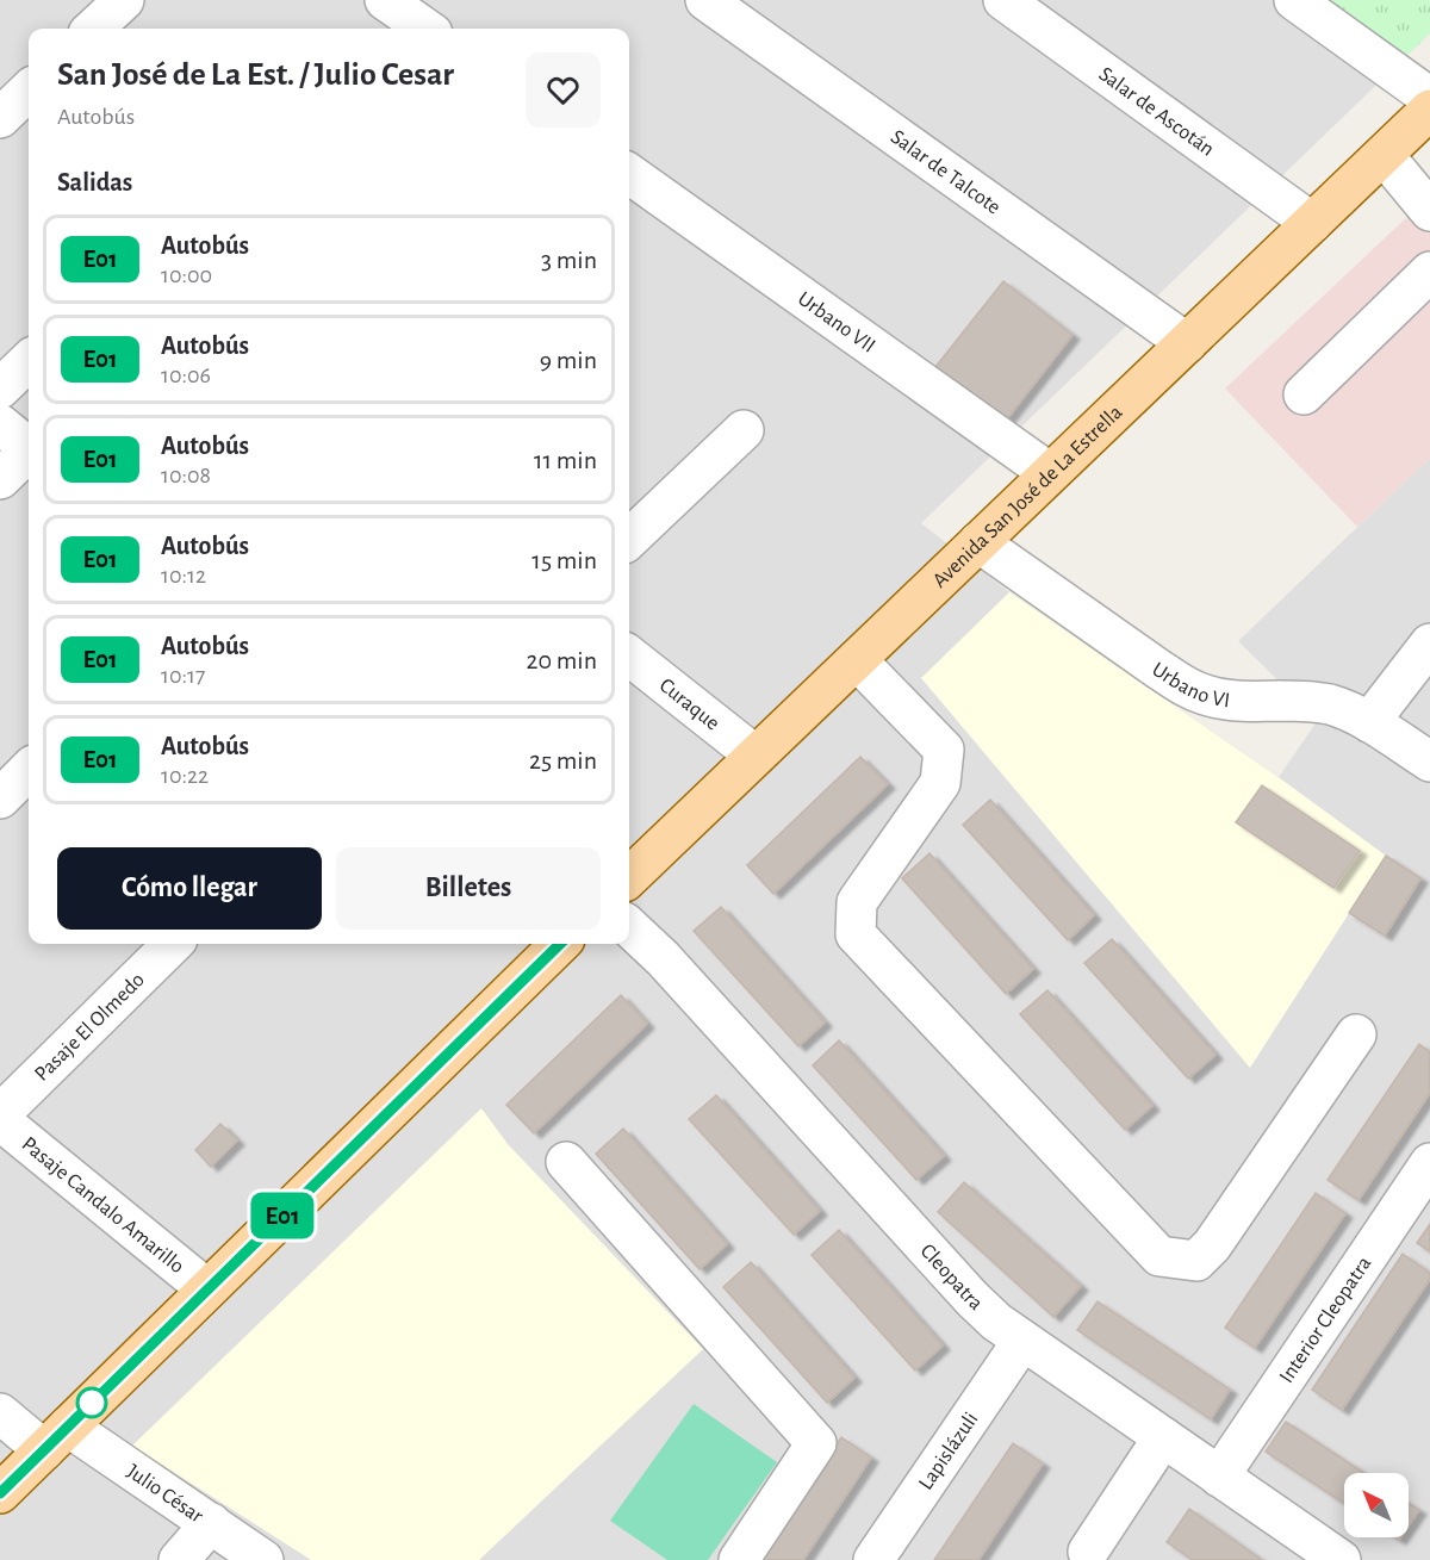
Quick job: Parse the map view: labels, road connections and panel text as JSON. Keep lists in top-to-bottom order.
{
  "streets": {
    "main road": ["Avenida San José de La Estrella"],
    "street": [
      "Salar de Ascotán",
      "Salar de Talcote",
      "Urbano VII",
      "Urbano VI",
      "Curaque",
      "Pasaje El Olmedo",
      "Pasaje Candalo Amarillo",
      "Cleopatra",
      "Interior Cleopatra",
      "Lapislázuli",
      "Julio César"
    ]
  },
  "crossings": [
    ["Salar de Ascotán", "Avenida San José de La Estrella"],
    ["Salar de Talcote", "Avenida San José de La Estrella"],
    ["Urbano VII", "Avenida San José de La Estrella"],
    ["Avenida San José de La Estrella", "Urbano VI"],
    ["Avenida San José de La Estrella", "Curaque"],
    ["Cleopatra", "Interior Cleopatra"],
    ["Cleopatra", "Lapislázuli"]
  ],
  "lines": ["bus line E01"],
  "north": "top left",
  "page": {
    "on_map": "E01",
    "heading": [
      ["San José de La Est. / Julio Cesar", "Autobús"],
      "Salidas"
    ],
    "list": [
      {
        "mark": "E01",
        "name": "Autobús",
        "note": "10:00",
        "value": "3 min"
      },
      {
        "mark": "E01",
        "name": "Autobús",
        "note": "10:06",
        "value": "9 min"
      },
      {
        "mark": "E01",
        "name": "Autobús",
        "note": "10:08",
        "value": "11 min"
      },
      {
        "mark": "E01",
        "name": "Autobús",
        "note": "10:12",
        "value": "15 min"
      },
      {
        "mark": "E01",
        "name": "Autobús",
        "note": "10:17",
        "value": "20 min"
      },
      {
        "mark": "E01",
        "name": "Autobús",
        "note": "10:22",
        "value": "25 min"
      }
    ],
    "buttons": ["Cómo llegar", "Billetes"]
  }
}
